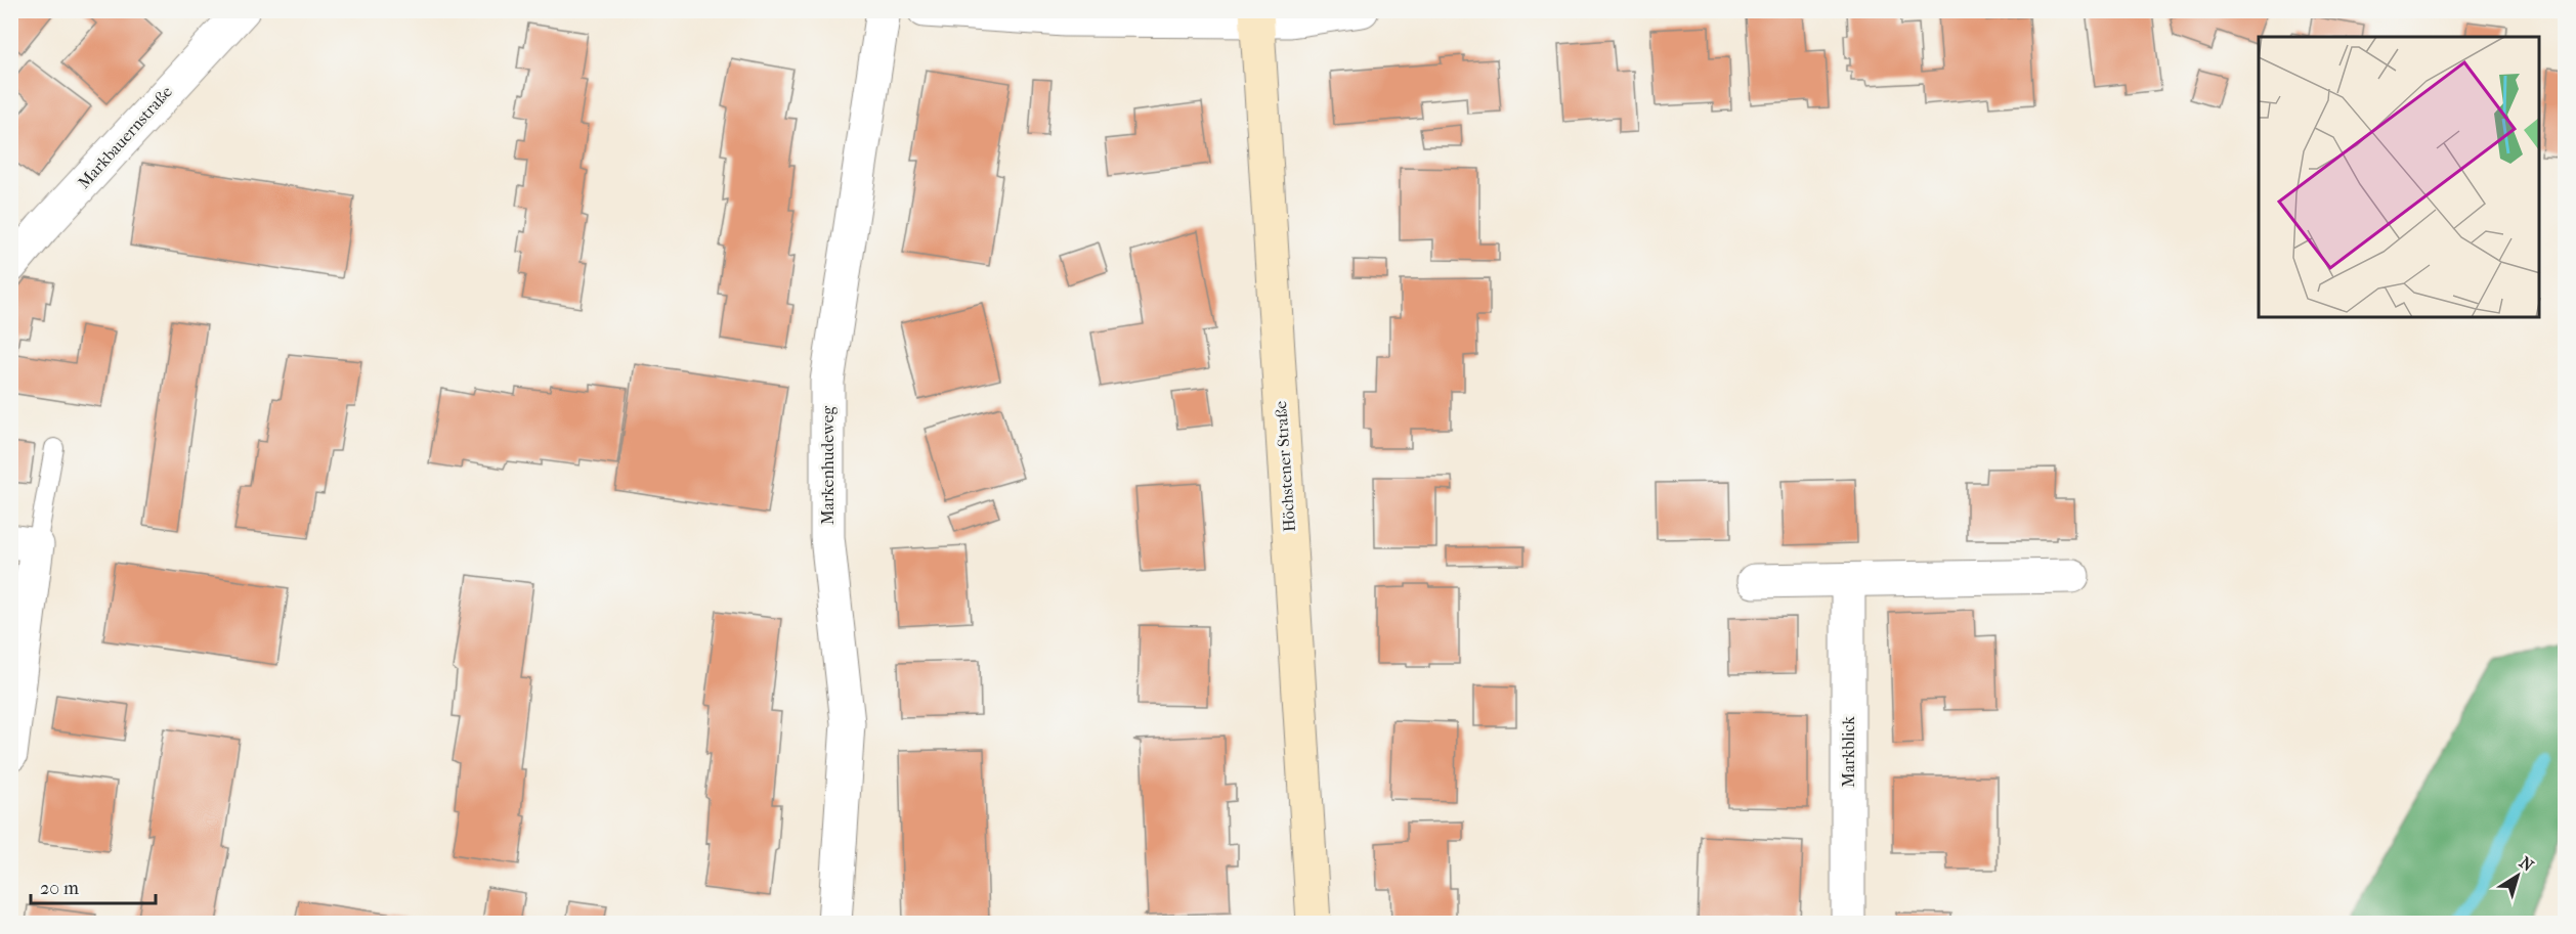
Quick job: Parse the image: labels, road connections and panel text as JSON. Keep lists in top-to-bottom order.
{
  "streets": {
    "main road": ["Höchstener Straße"],
    "street": ["Markbauernstraße", "Markenhudeweg", "Markblick"]
  },
  "scale_bar": "20 m",
  "north": "top right"
}
